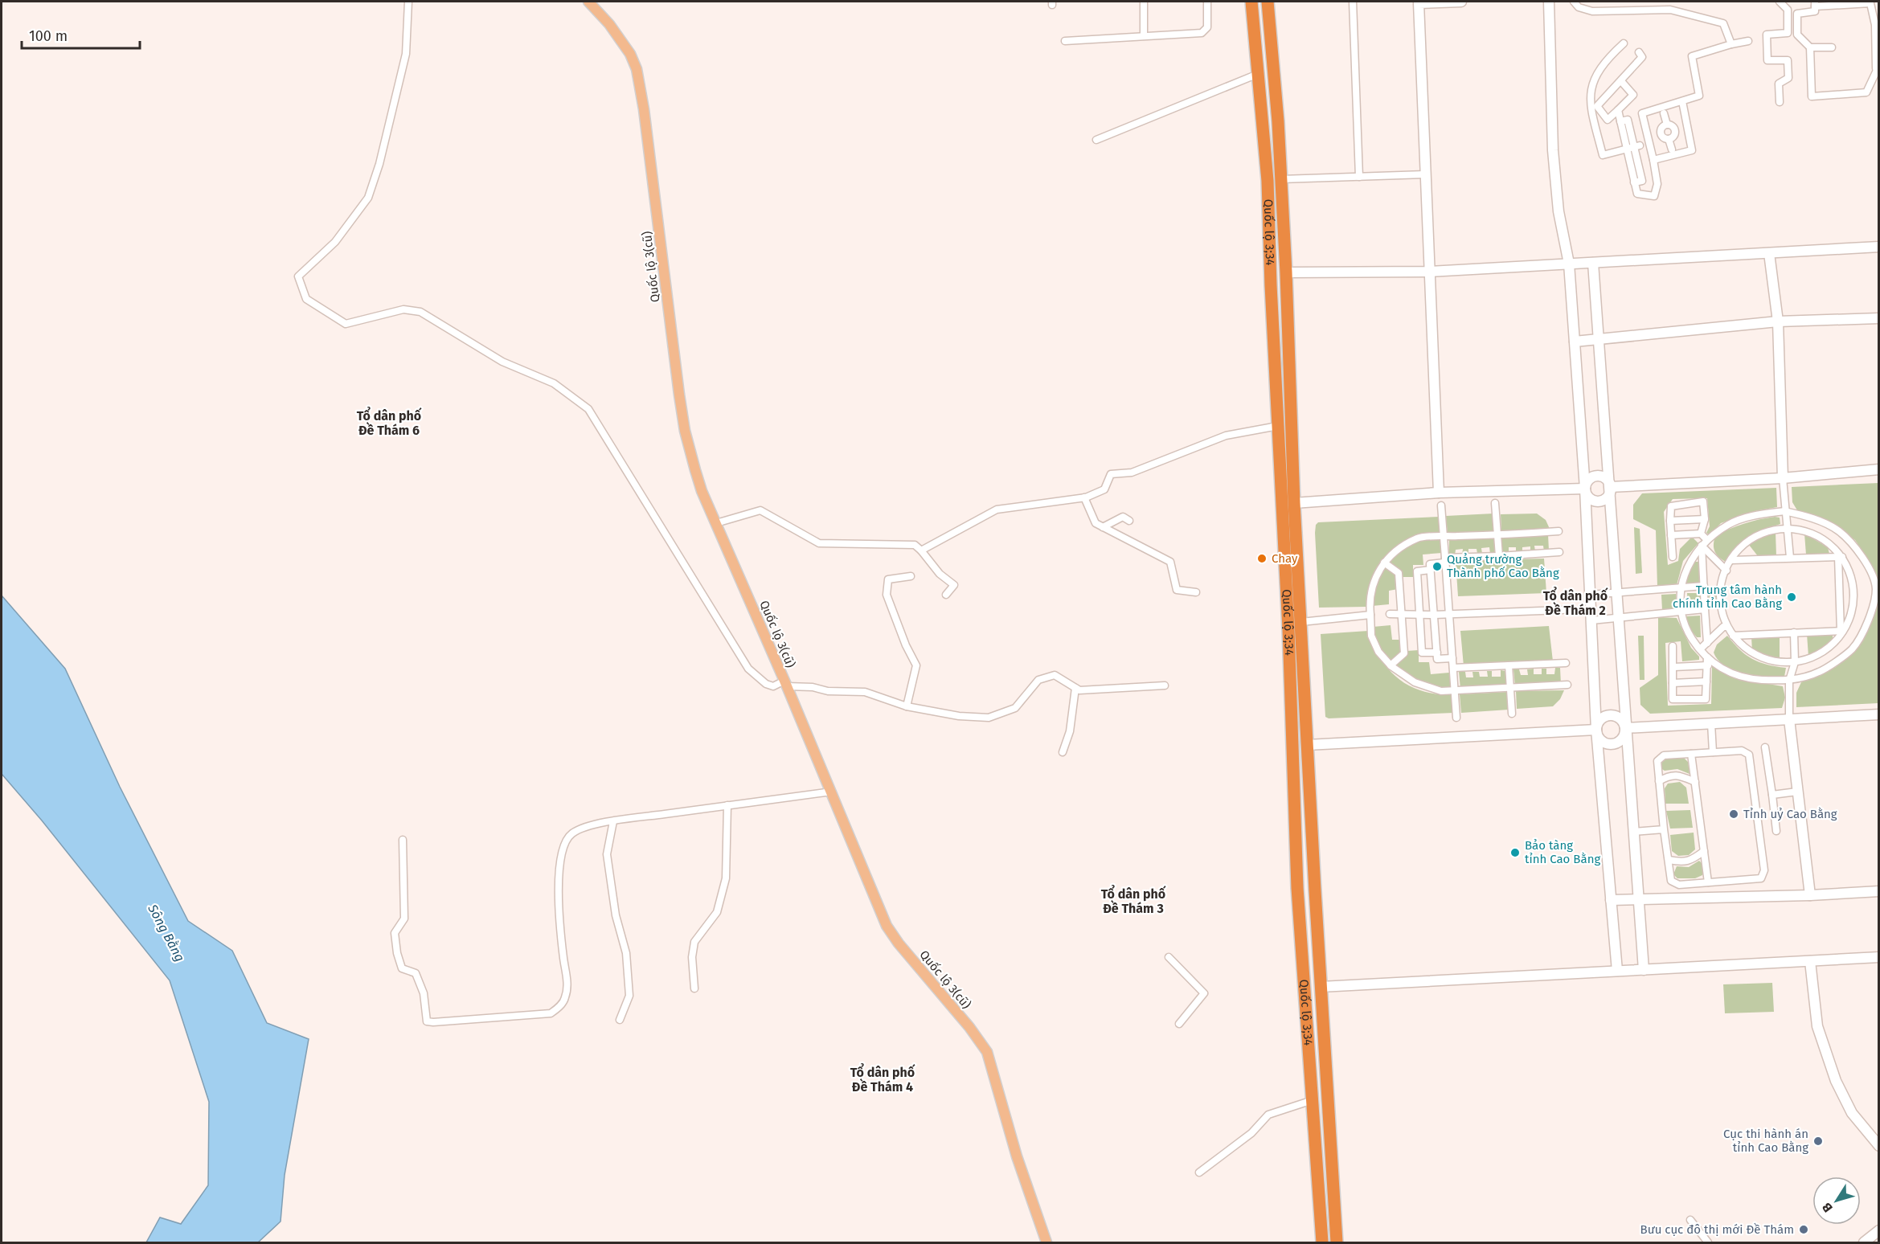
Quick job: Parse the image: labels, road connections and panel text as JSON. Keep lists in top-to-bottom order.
{
  "streets": {
    "highway": ["Quốc lộ 3;34"],
    "main road": ["Quốc lộ 3(cũ)"]
  },
  "districts": [
    "Tổ dân phố Đề Thám 6",
    "Tổ dân phố Đề Thám 2",
    "Tổ dân phố Đề Thám 3",
    "Tổ dân phố Đề Thám 4"
  ],
  "water": ["Sông Bằng"],
  "places": [
    "Chay",
    "Quảng trường Thành phố Cao Bằng",
    "Trung tâm hành chính tỉnh Cao Bằng",
    "Tỉnh uỷ Cao Bằng",
    "Bảo tàng tỉnh Cao Bằng",
    "Cục thi hành án tỉnh Cao Bằng",
    "Bưu cục đô thị mới Đề Thám"
  ],
  "scale_bar": "100 m",
  "north": "bottom left"
}
